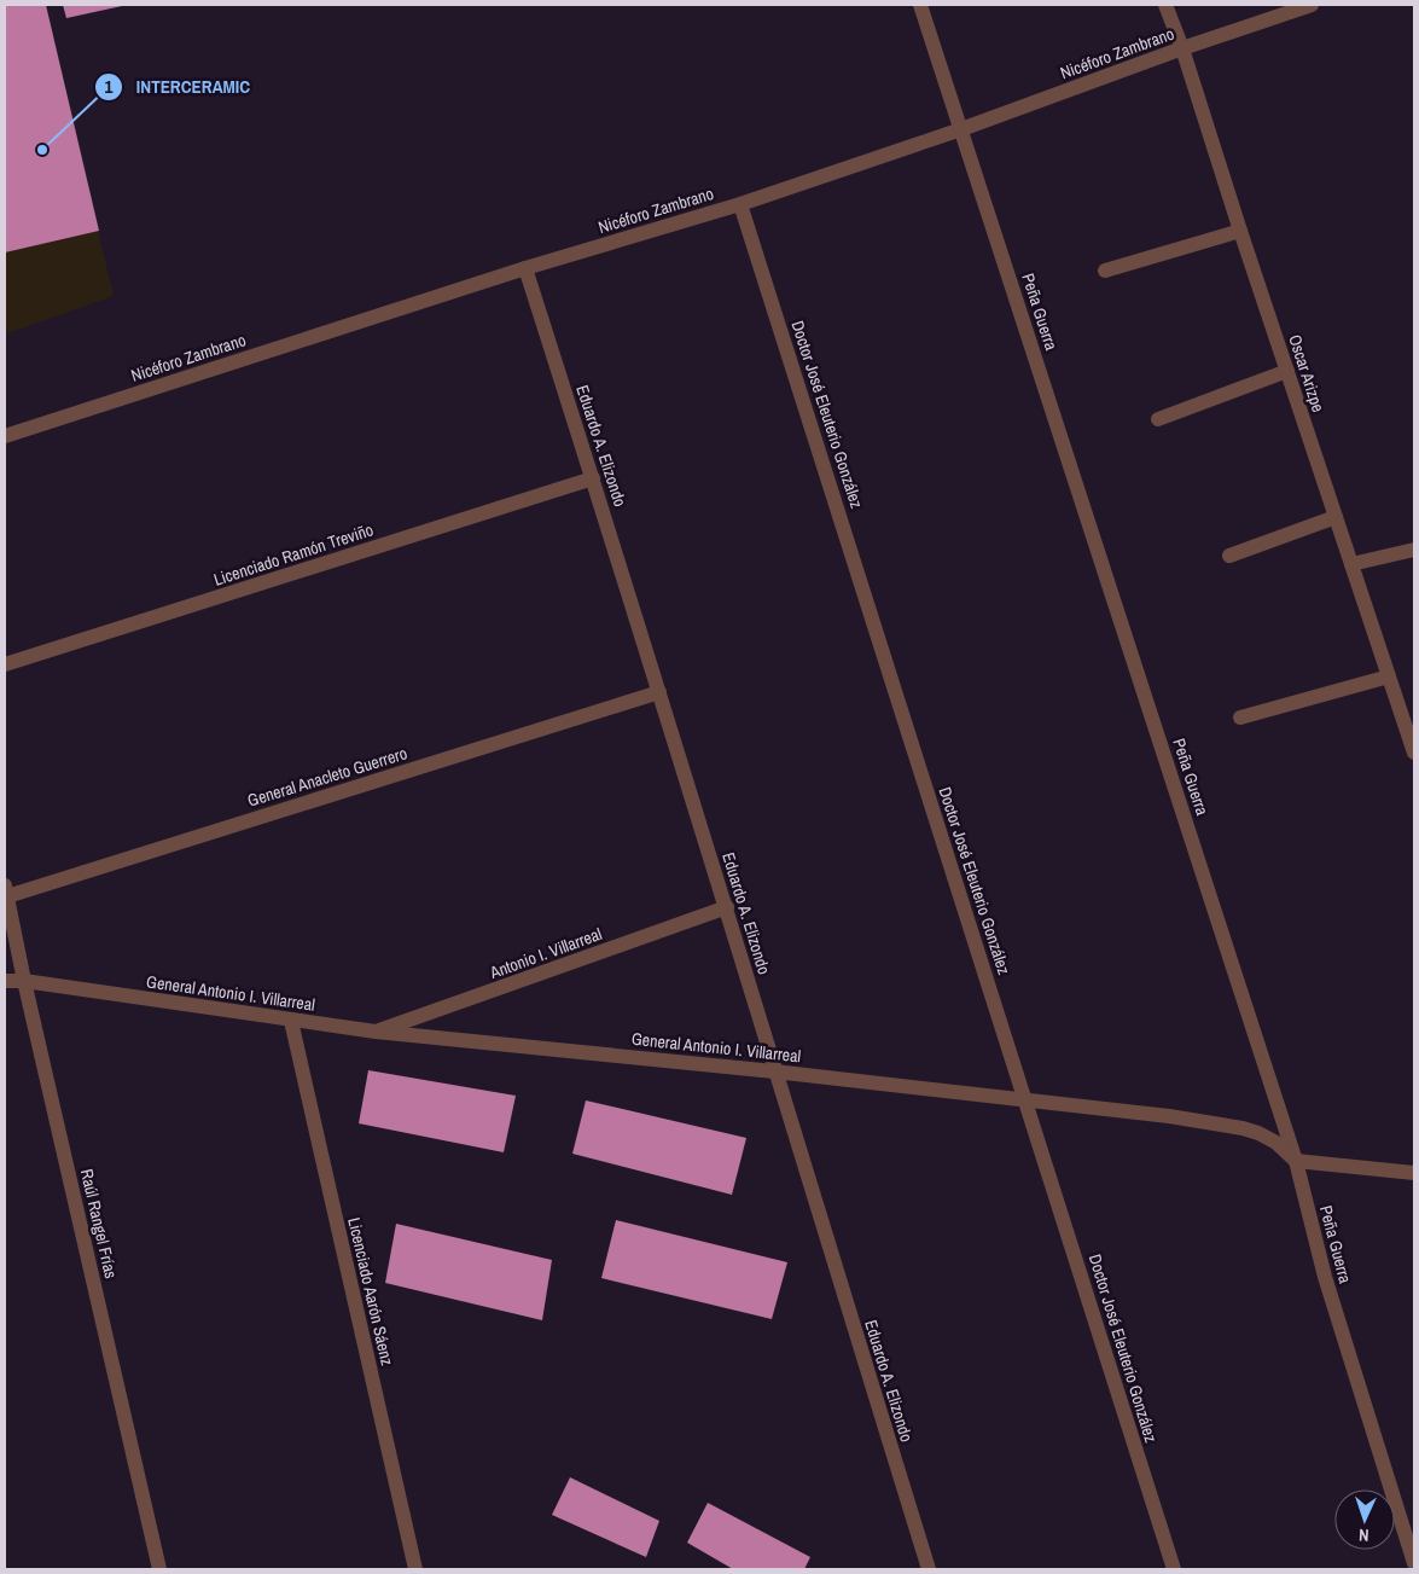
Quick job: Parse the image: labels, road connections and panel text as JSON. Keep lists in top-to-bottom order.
{
  "streets": {
    "street": [
      "Nicéforo Zambrano",
      "Peña Guerra",
      "Oscar Arizpe",
      "Doctor José Eleuterio González",
      "Eduardo A. Elizondo",
      "Licenciado Ramón Treviño",
      "General Anacleto Guerrero",
      "Antonio I. Villarreal",
      "General Antonio I. Villarreal",
      "Raúl Rangel Frías",
      "Licenciado Aarón Sáenz"
    ]
  },
  "crossings": [
    ["Nicéforo Zambrano", "Peña Guerra"],
    ["Nicéforo Zambrano", "Oscar Arizpe"],
    ["Nicéforo Zambrano", "Doctor José Eleuterio González"],
    ["Nicéforo Zambrano", "Eduardo A. Elizondo"],
    ["Peña Guerra", "General Antonio I. Villarreal"],
    ["Doctor José Eleuterio González", "General Antonio I. Villarreal"],
    ["Eduardo A. Elizondo", "Licenciado Ramón Treviño"],
    ["Eduardo A. Elizondo", "General Anacleto Guerrero"],
    ["Eduardo A. Elizondo", "Antonio I. Villarreal"],
    ["Eduardo A. Elizondo", "General Antonio I. Villarreal"],
    ["General Anacleto Guerrero", "Raúl Rangel Frías"],
    ["Antonio I. Villarreal", "General Antonio I. Villarreal"],
    ["General Antonio I. Villarreal", "Raúl Rangel Frías"],
    ["General Antonio I. Villarreal", "Licenciado Aarón Sáenz"]
  ],
  "places": ["INTERCERAMIC"],
  "north": "bottom"
}
